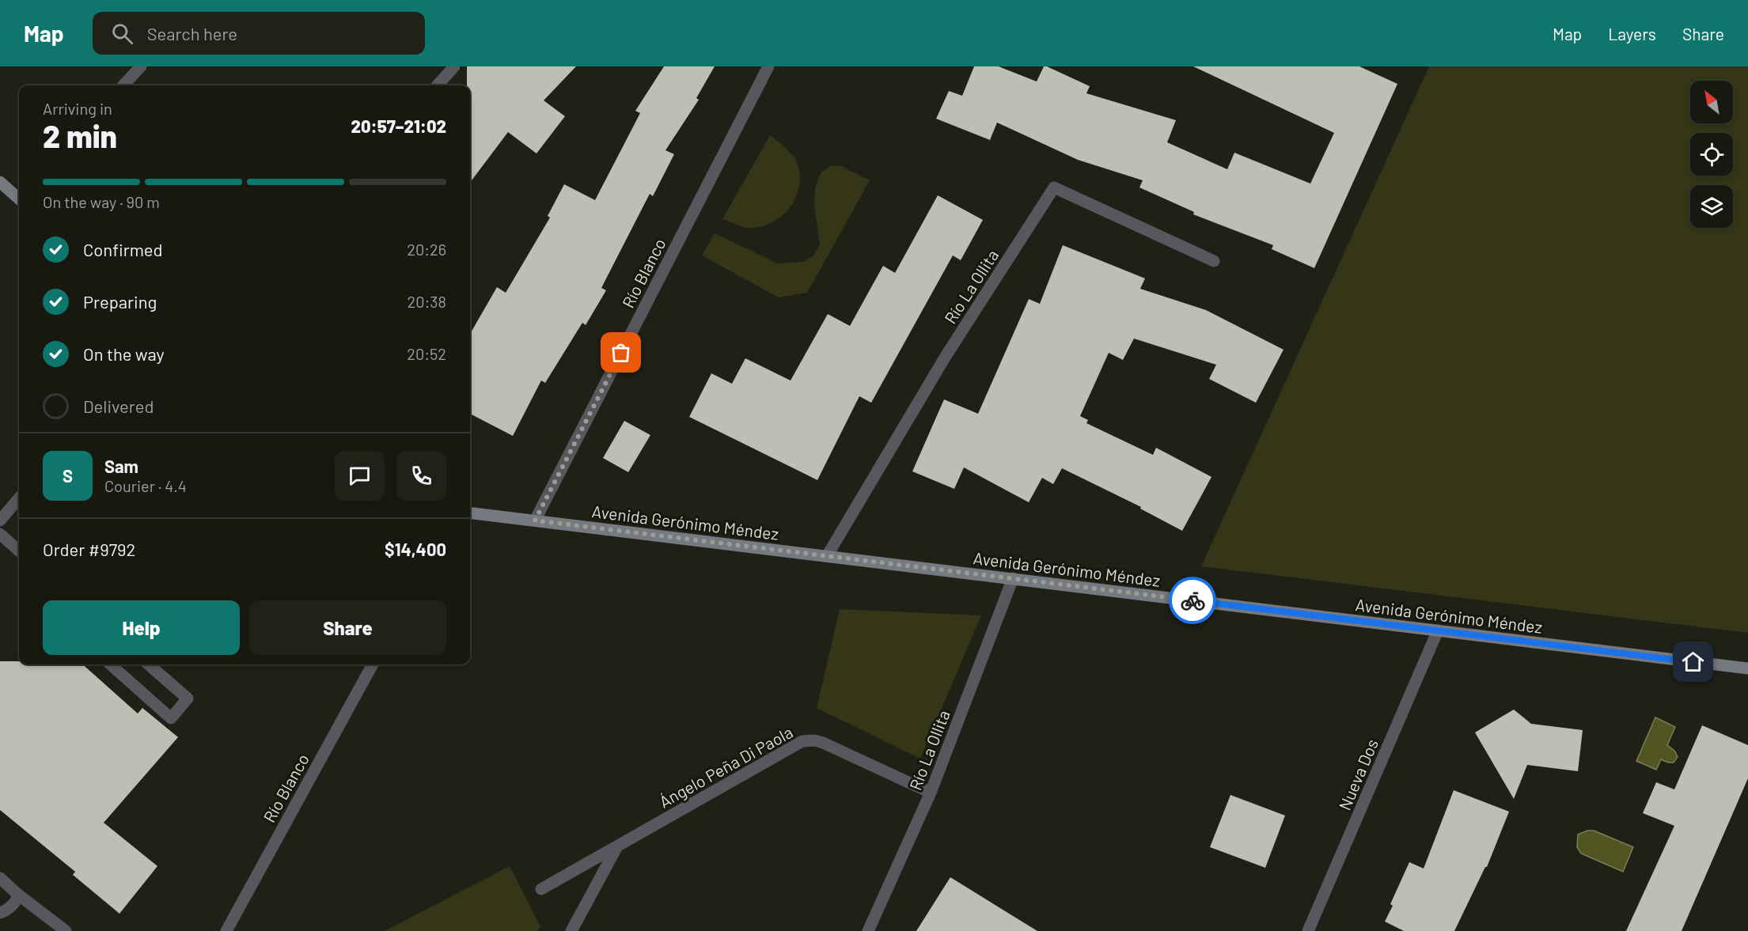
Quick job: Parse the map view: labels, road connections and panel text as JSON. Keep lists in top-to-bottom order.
{
  "streets": {
    "street": [
      "Río Blanco",
      "Río La Ollita",
      "Avenida Gerónimo Méndez",
      "Ángelo Peña Di Paola",
      "Nueva Dos"
    ]
  },
  "crossings": [
    ["Río Blanco", "Avenida Gerónimo Méndez"],
    ["Río La Ollita", "Avenida Gerónimo Méndez"],
    ["Río La Ollita", "Ángelo Peña Di Paola"],
    ["Avenida Gerónimo Méndez", "Nueva Dos"]
  ],
  "north": "top left",
  "page": {
    "header": "Map",
    "search": "Search here",
    "nav": ["Map", "Layers", "Share"],
    "heading": ["2 min", "Arriving in", "20:57–21:02"],
    "panel": [
      "Sam",
      "Courier · 4.4",
      "Order #9792",
      "$14,400"
    ],
    "bar": "On the way · 90 m",
    "list": [
      ["Confirmed", "20:26"],
      ["Preparing", "20:38"],
      ["On the way", "20:52"],
      "Delivered"
    ],
    "round": "S",
    "buttons": ["Help", "Share"]
  }
}
